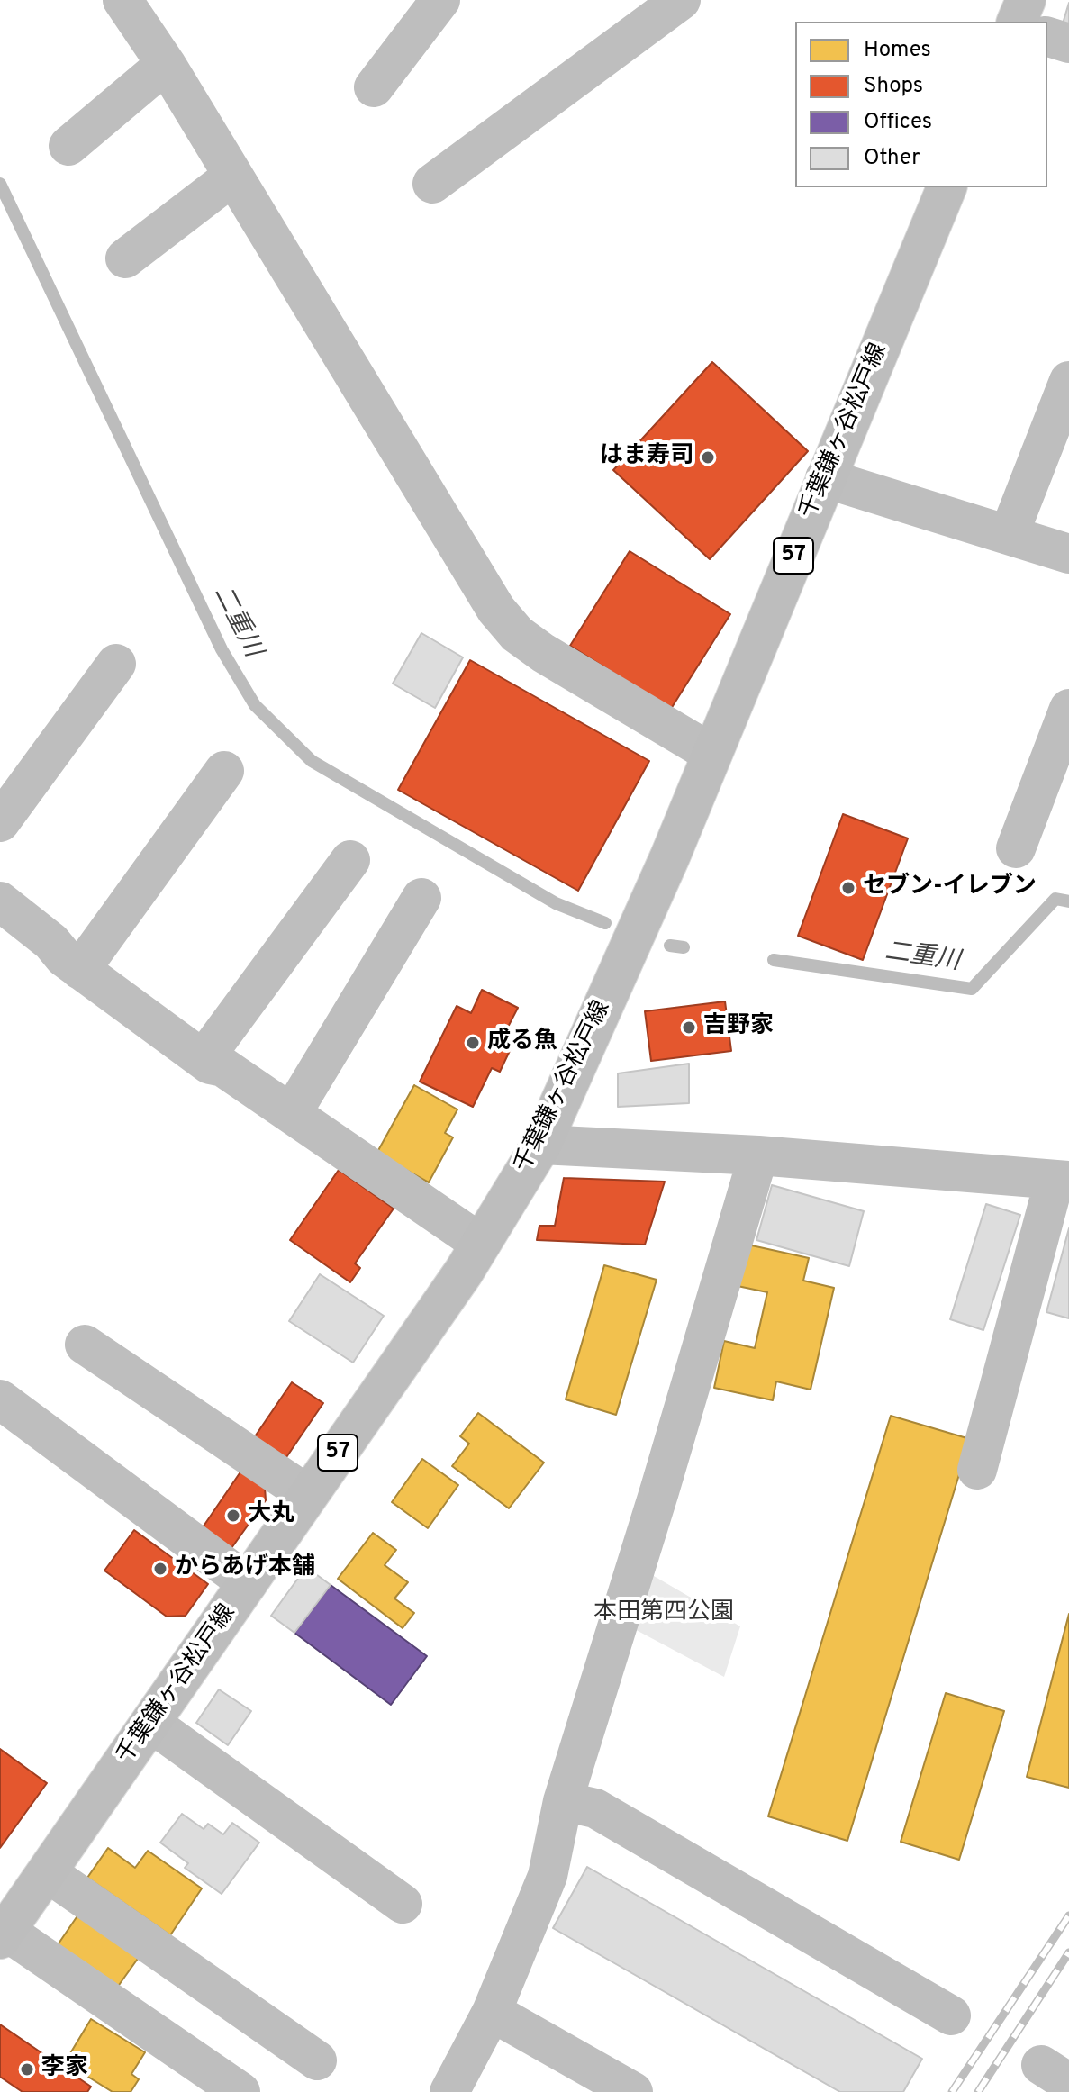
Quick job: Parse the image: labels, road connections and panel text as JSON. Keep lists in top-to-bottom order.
{
  "streets": {
    "main road": ["千葉鎌ヶ谷松戸線", "57"]
  },
  "water": ["二重川"],
  "parks": ["本田第四公園"],
  "places": [
    "はま寿司",
    "セブン-イレブン",
    "吉野家",
    "成る魚",
    "大丸",
    "からあげ本舗",
    "李家"
  ],
  "legend": [
    "Homes",
    "Shops",
    "Offices",
    "Other"
  ]
}
